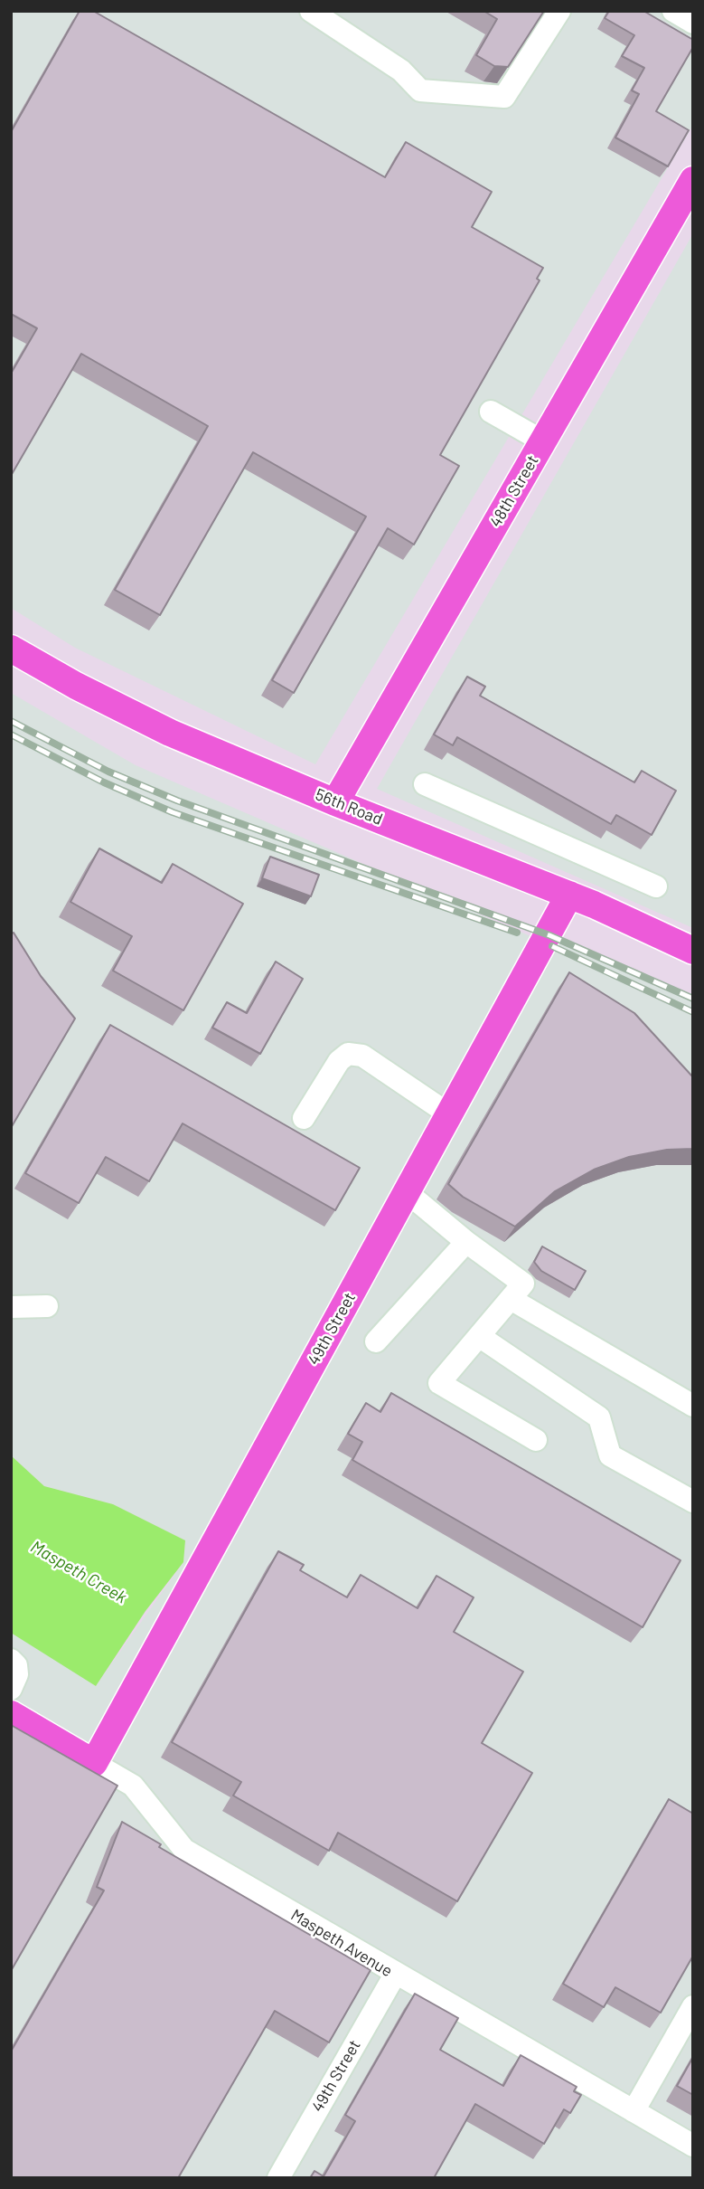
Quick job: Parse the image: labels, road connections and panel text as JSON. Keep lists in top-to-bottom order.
{
  "streets": {
    "main road": [
      "48th Street",
      "56th Road",
      "49th Street",
      "Maspeth Avenue"
    ]
  },
  "crossings": [
    ["48th Street", "56th Road"],
    ["56th Road", "49th Street"],
    ["49th Street", "Maspeth Avenue"]
  ],
  "water": ["Maspeth Creek"]
}
